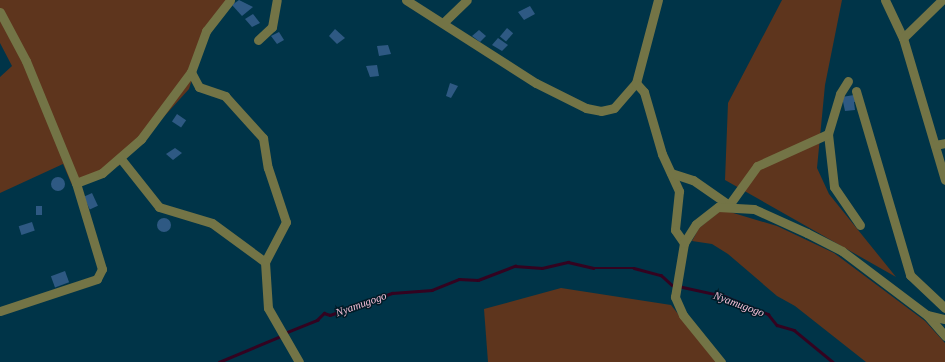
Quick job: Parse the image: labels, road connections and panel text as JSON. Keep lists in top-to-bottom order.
{
  "water": ["Nyamugogo"]
}
